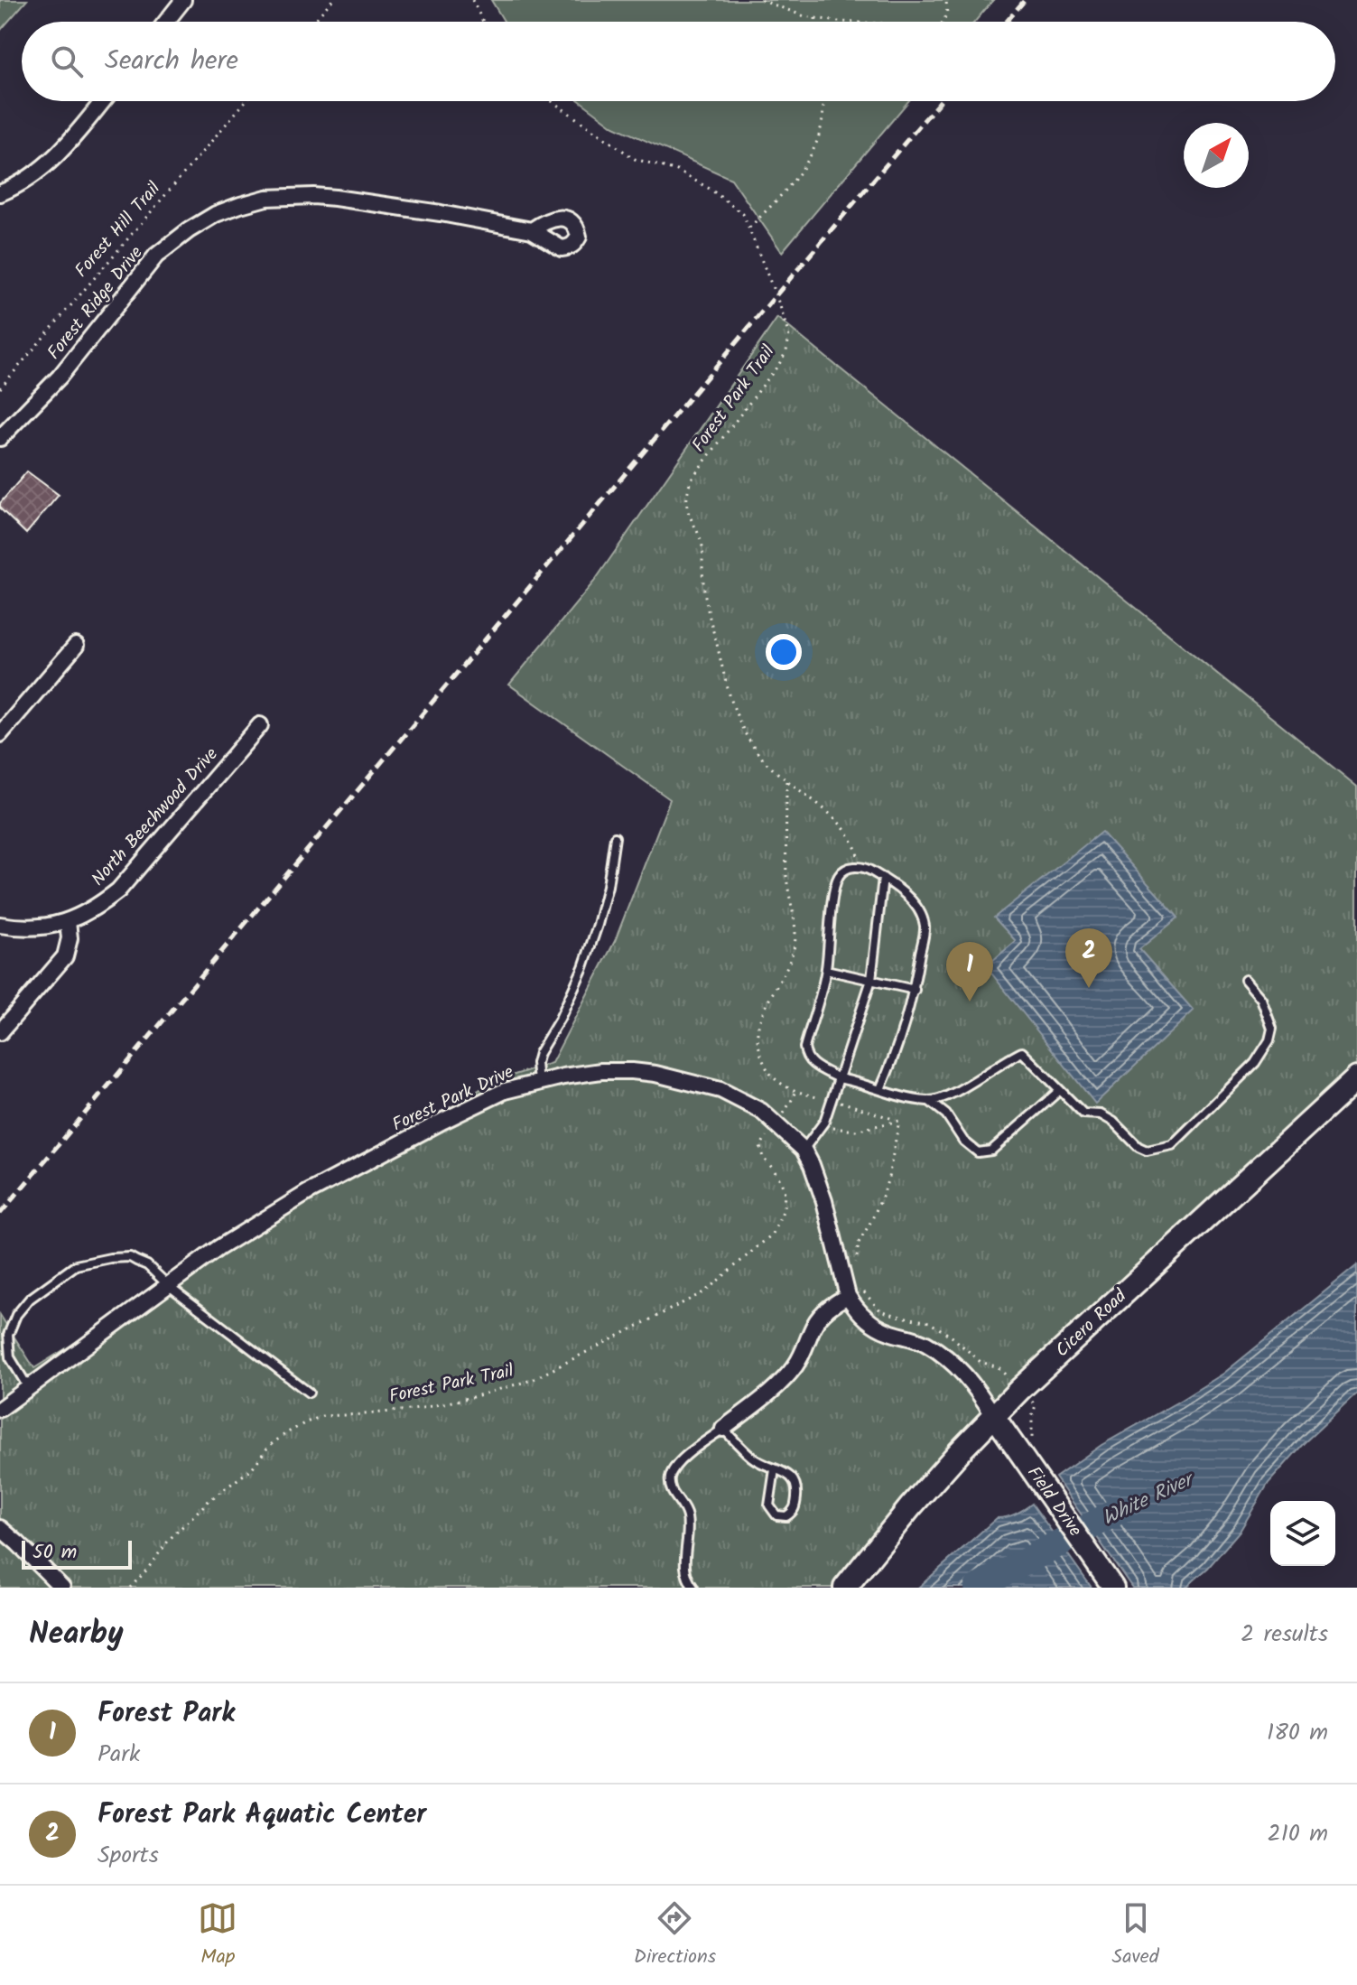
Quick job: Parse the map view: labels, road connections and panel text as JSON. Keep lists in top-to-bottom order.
{
  "streets": {
    "main road": ["Cicero Road", "Field Drive"],
    "street": ["Forest Ridge Drive", "North Beechwood Drive", "Forest Park Drive"],
    "path": ["Forest Hill Trail", "Forest Park Trail"]
  },
  "crossings": [
    ["Forest Park Trail", "Forest Park Drive"],
    ["Forest Park Drive", "Cicero Road"],
    ["Forest Park Drive", "Field Drive"],
    ["Cicero Road", "Field Drive"]
  ],
  "water": ["White River"],
  "scale_bar": "50 m",
  "north": "top right",
  "page": {
    "search": "Search here",
    "pins": ["2", "1"],
    "scale": "50 m",
    "heading": ["Nearby", "2 results"],
    "list": [
      {
        "mark": "1",
        "name": "Forest Park",
        "note": "Park",
        "value": "180 m"
      },
      {
        "mark": "2",
        "name": "Forest Park Aquatic Center",
        "note": "Sports",
        "value": "210 m"
      }
    ],
    "nav": ["Map", "Directions", "Saved"]
  }
}
